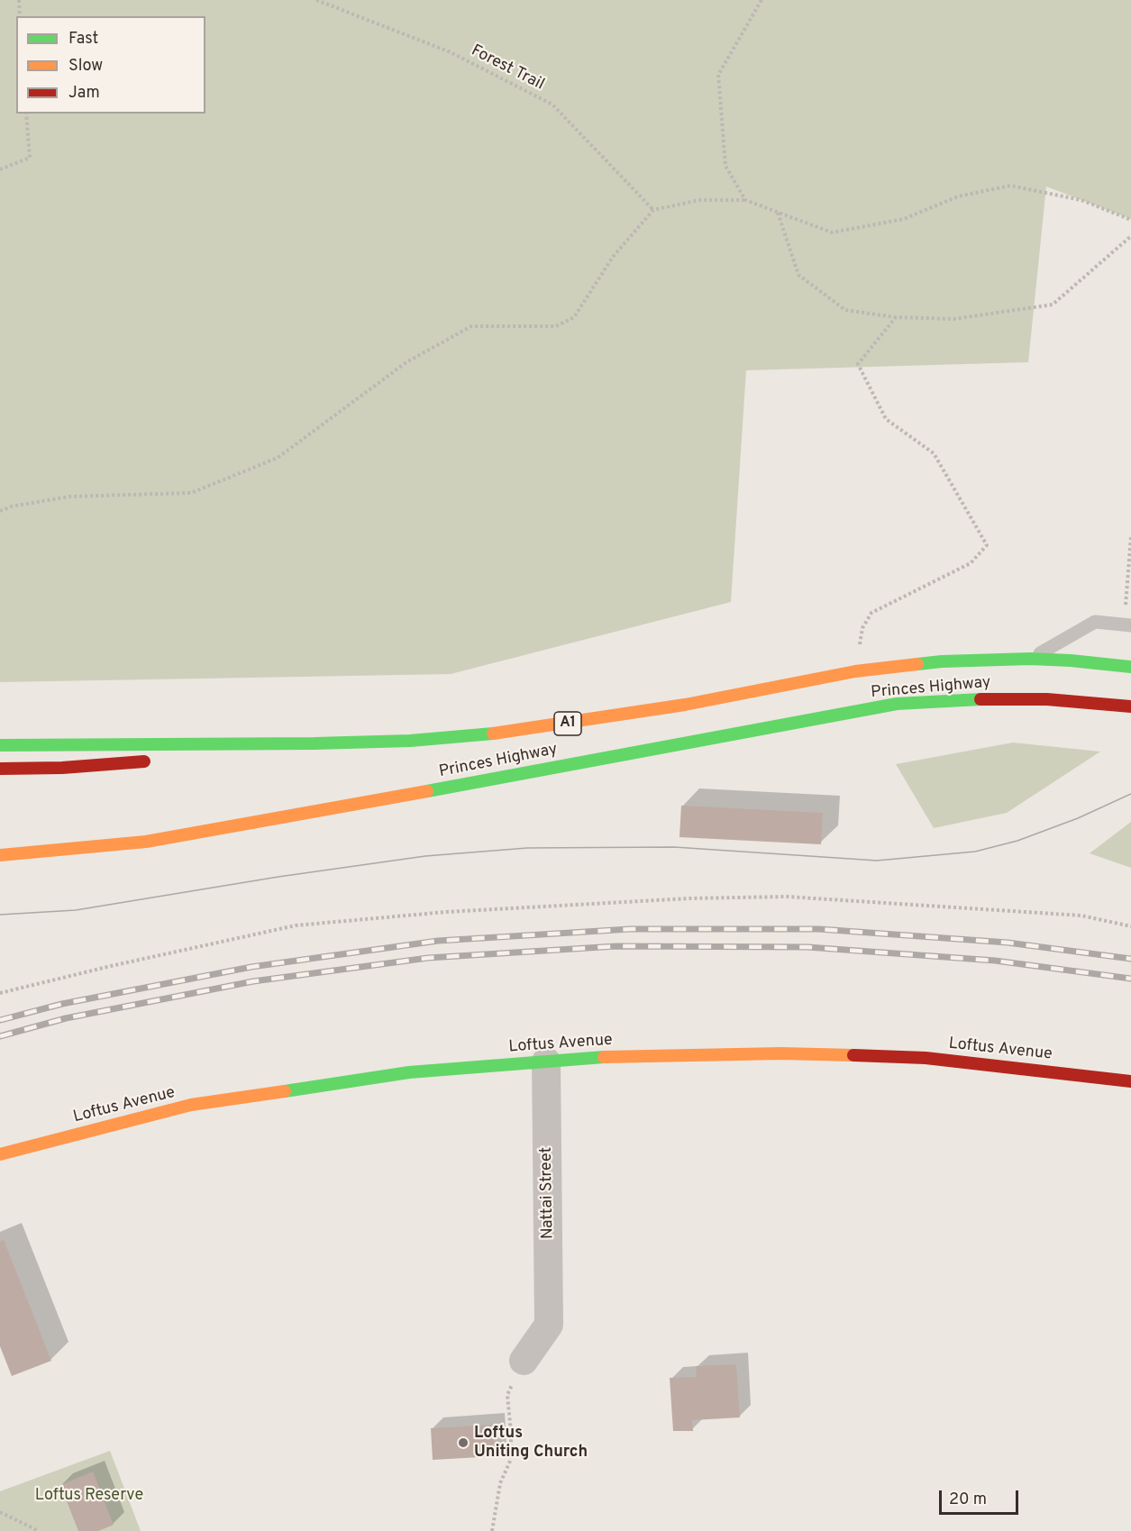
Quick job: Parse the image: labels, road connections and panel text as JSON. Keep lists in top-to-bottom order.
{
  "streets": {
    "main road": ["Princes Highway", "A1", "Loftus Avenue"],
    "street": ["Nattai Street"],
    "path": ["Forest Trail"]
  },
  "crossings": [
    ["Loftus Avenue", "Nattai Street"]
  ],
  "parks": ["Loftus Reserve"],
  "places": ["Loftus Uniting Church"],
  "legend": ["Fast", "Slow", "Jam"],
  "scale_bar": "20 m"
}
